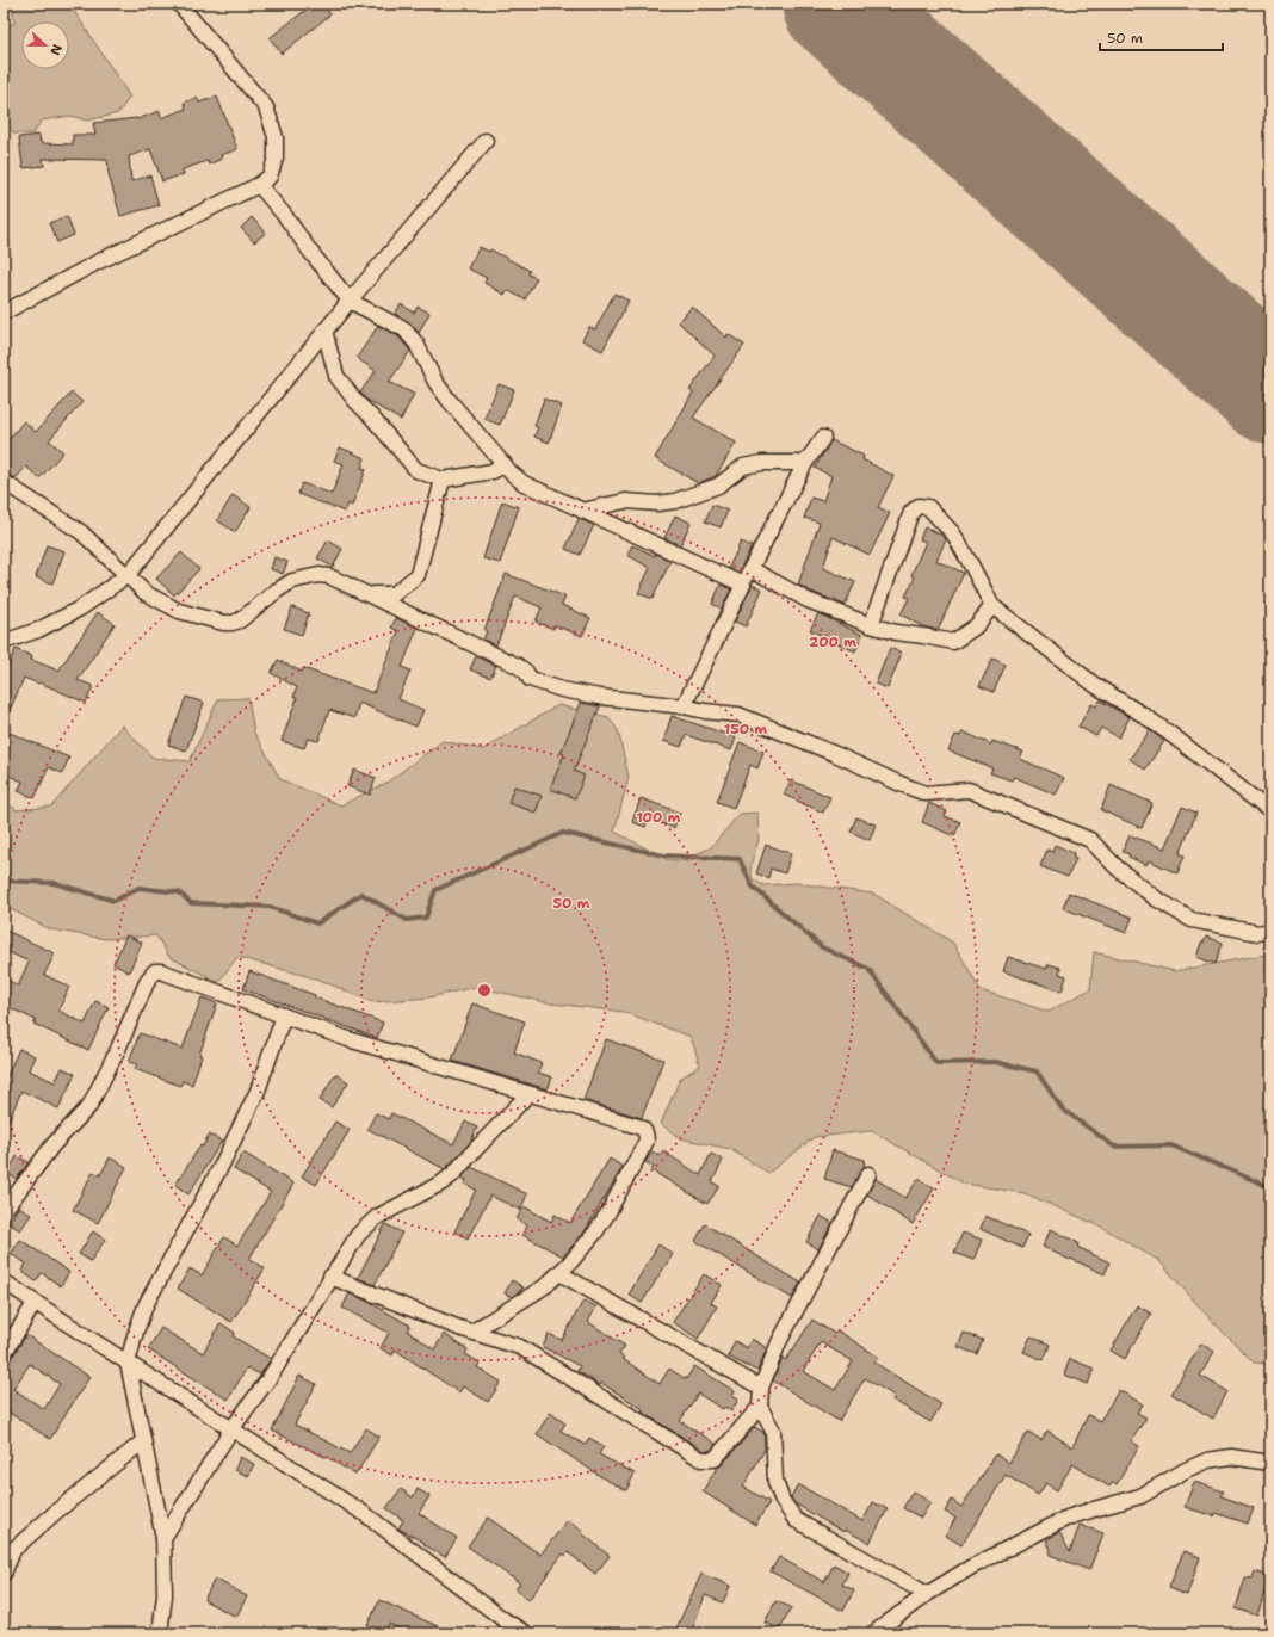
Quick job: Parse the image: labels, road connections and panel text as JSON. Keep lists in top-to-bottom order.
{
  "scale_bar": "50 m",
  "north": "right",
  "rings": [
    "200 m",
    "150 m",
    "100 m",
    "50 m"
  ]
}
